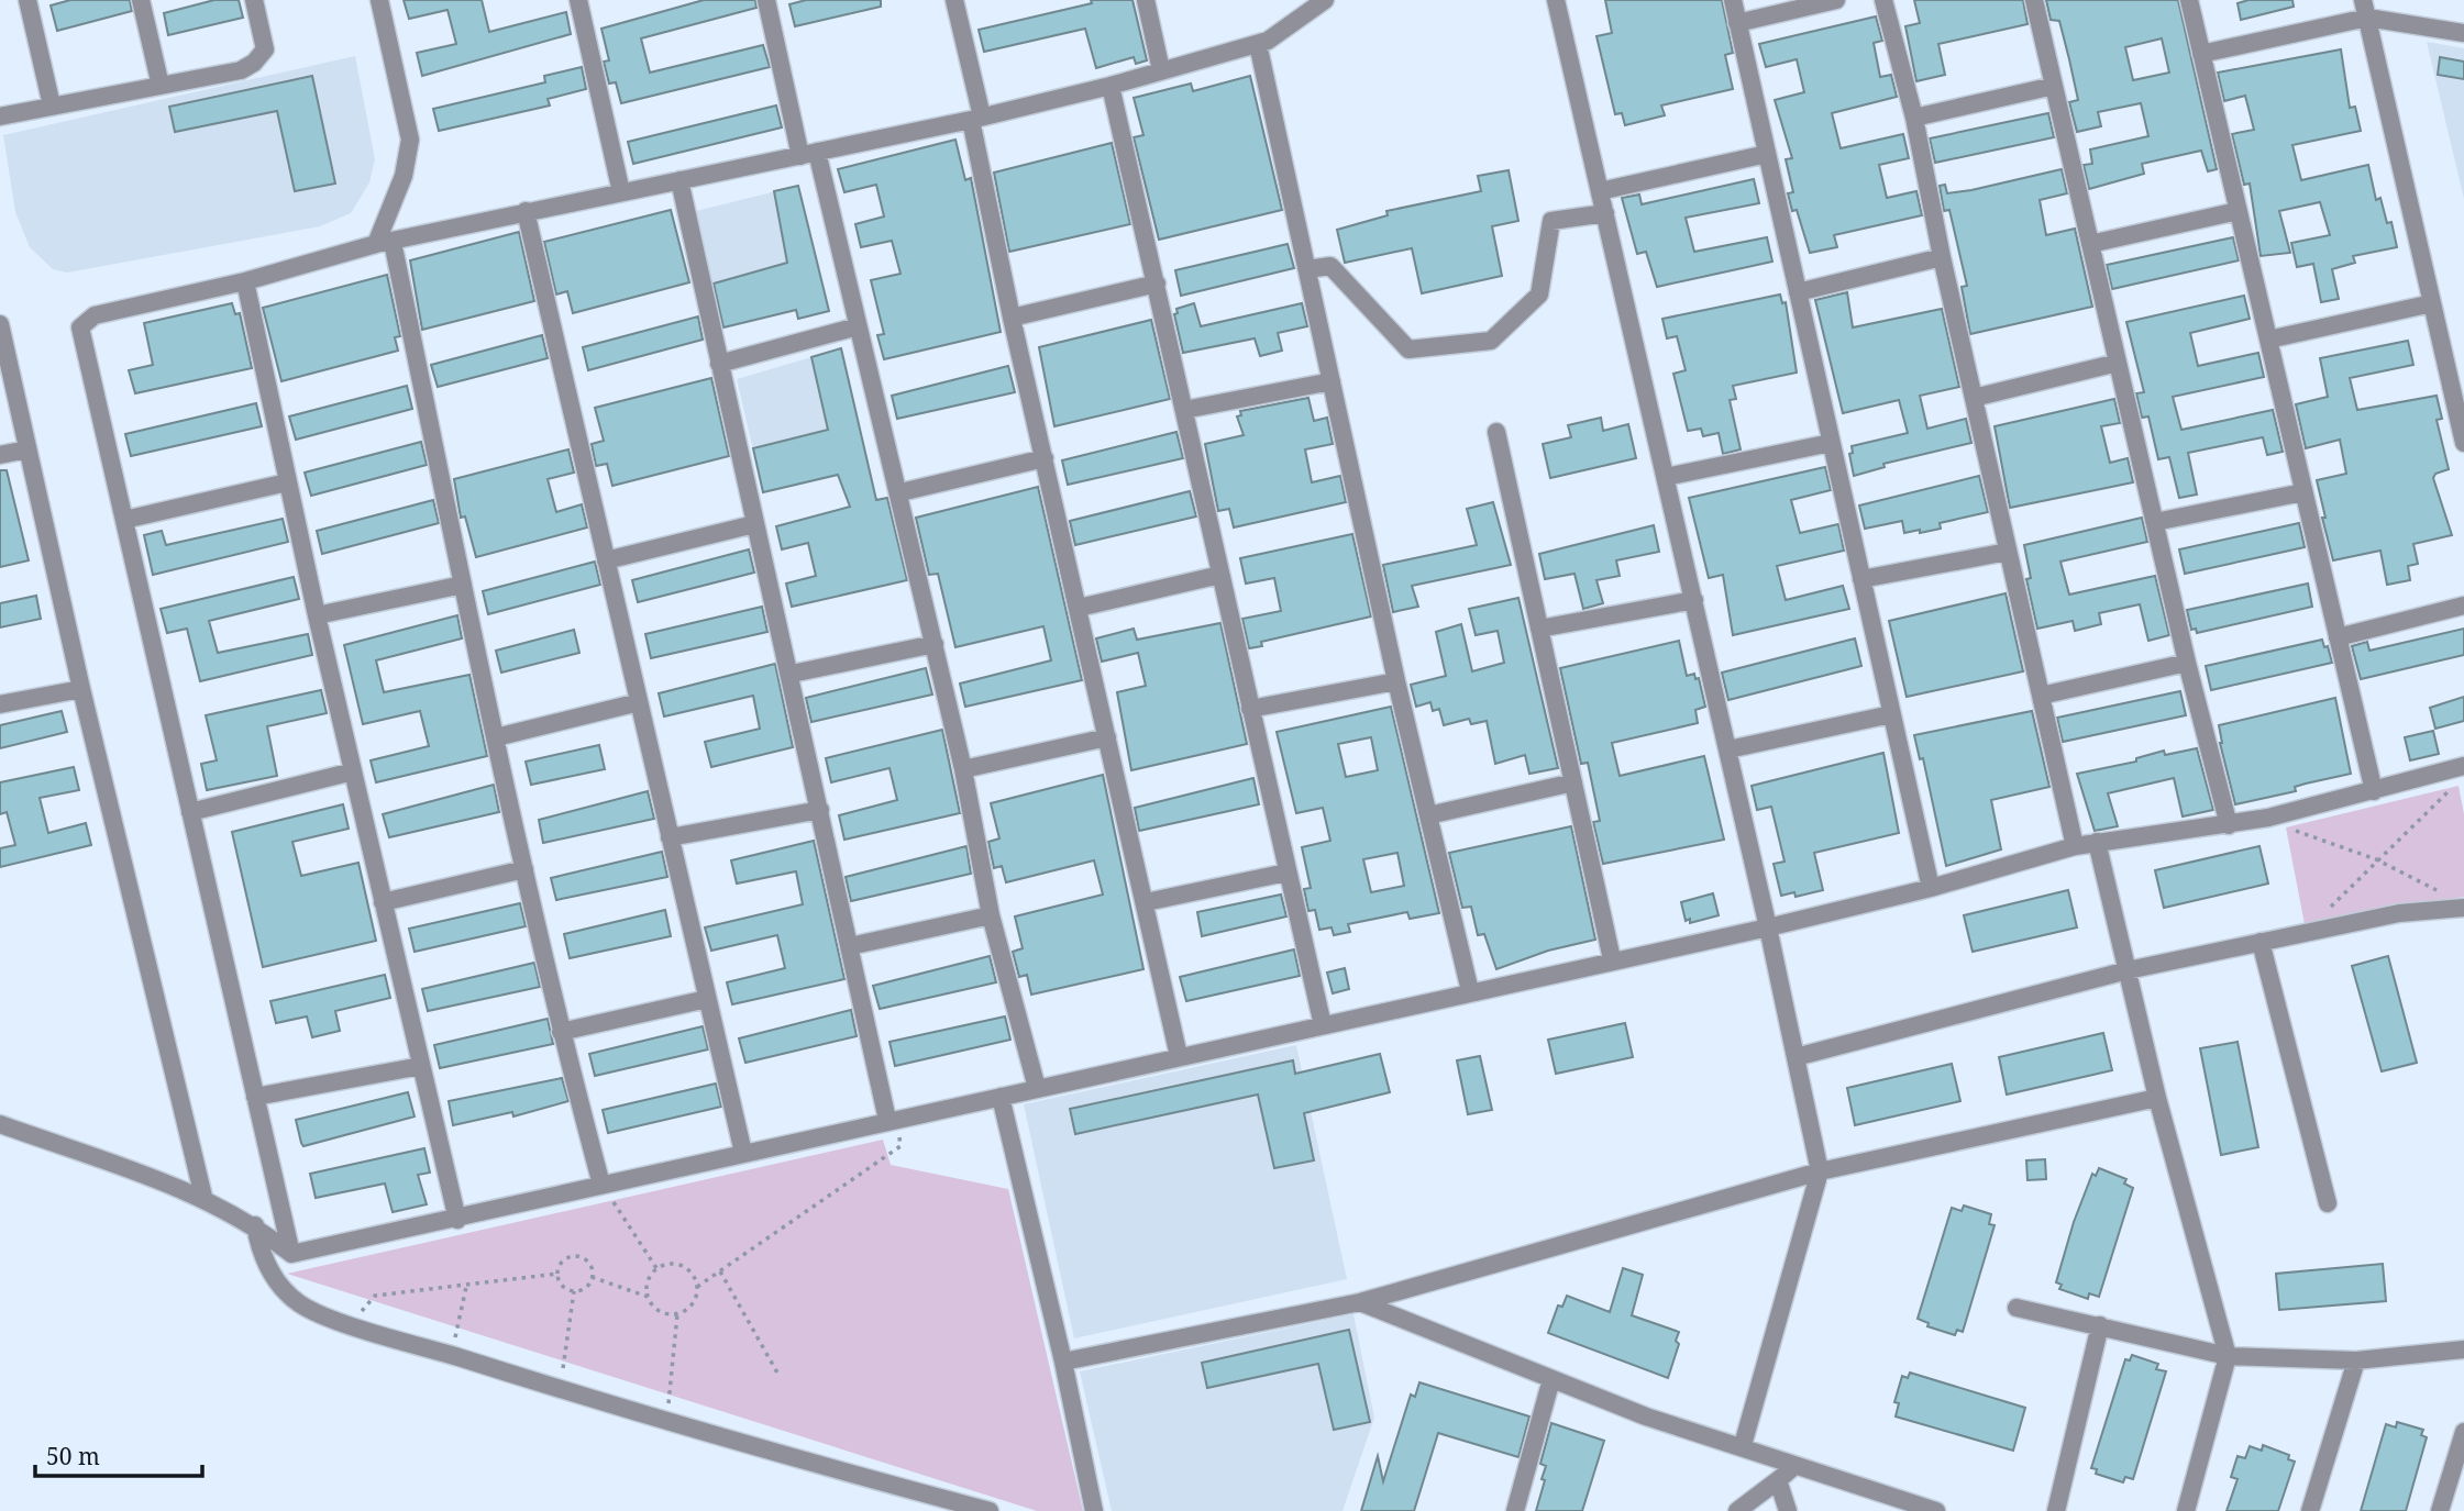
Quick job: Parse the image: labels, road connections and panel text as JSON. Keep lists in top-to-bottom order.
{
  "scale_bar": "50 m"
}
